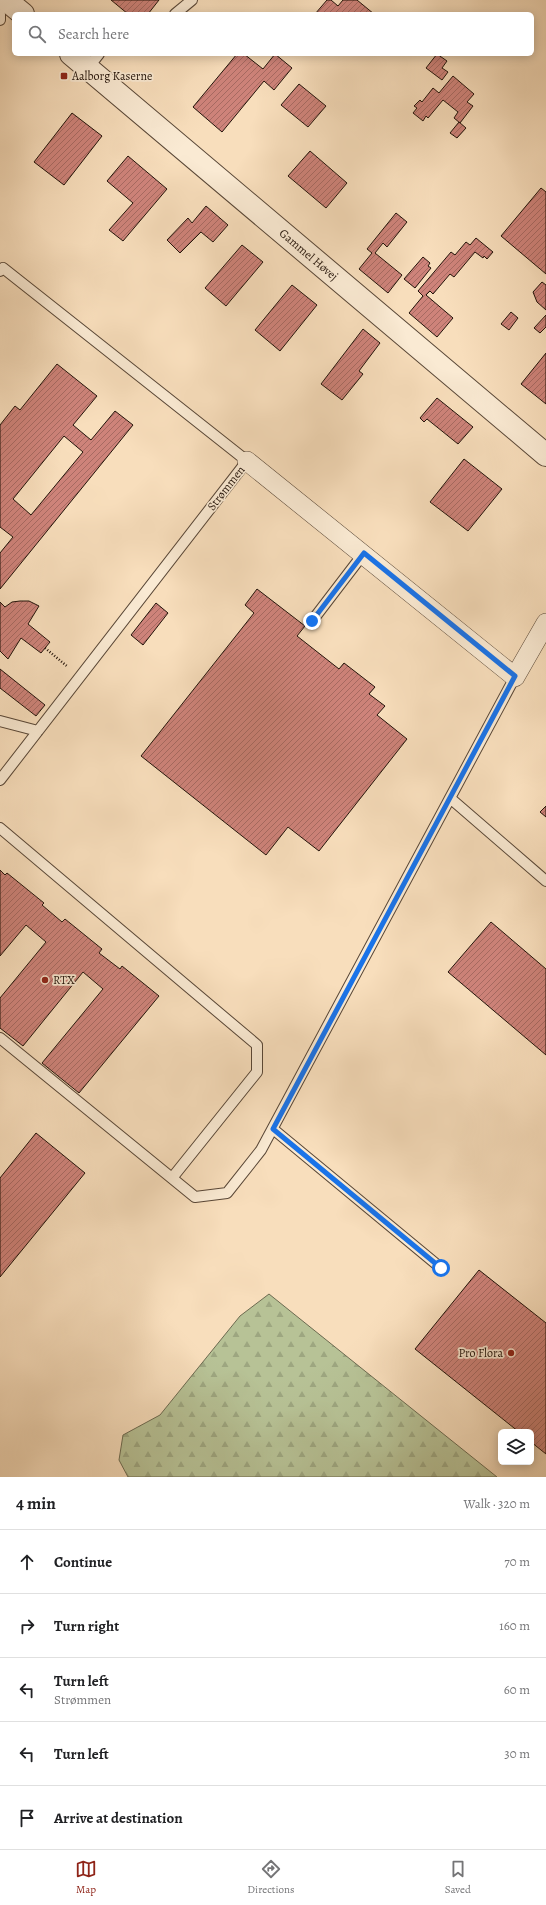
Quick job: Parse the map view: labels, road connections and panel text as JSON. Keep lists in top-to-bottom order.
{
  "streets": {
    "street": ["Gammel Høvej", "Strømmen"]
  },
  "places": {
    "transit": ["Aalborg Kaserne"],
    "other": ["RTX", "Pro Flora"]
  },
  "page": {
    "search": "Search here",
    "heading": ["4 min", "Walk · 320 m"],
    "list": [
      ["Continue", "70 m"],
      ["Turn right", "160 m"],
      ["Turn left", "Strømmen", "60 m"],
      ["Turn left", "30 m"],
      "Arrive at destination"
    ],
    "nav": ["Map", "Directions", "Saved"]
  }
}
